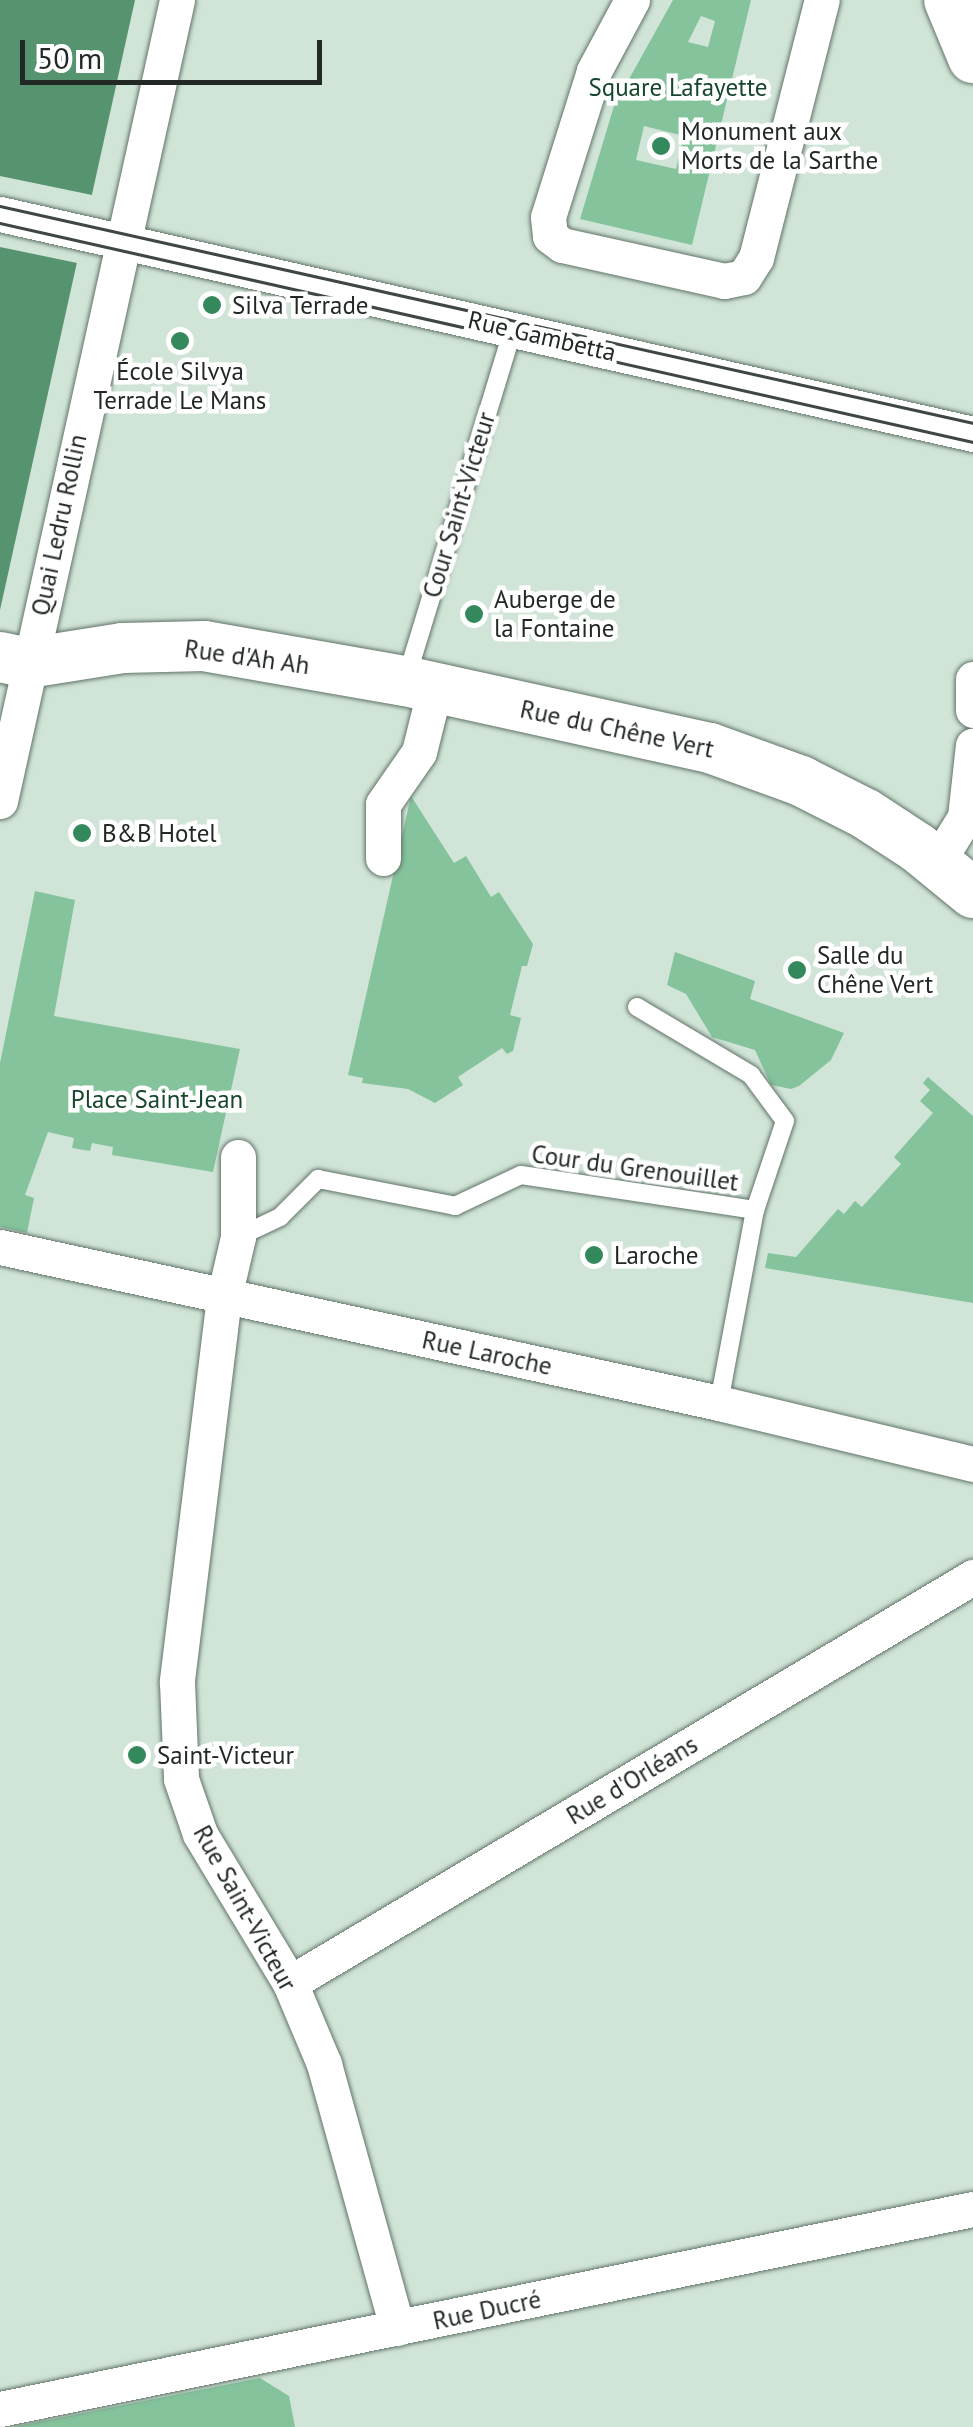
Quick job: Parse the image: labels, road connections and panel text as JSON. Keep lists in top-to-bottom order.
{
  "streets": {
    "main road": ["Rue d'Ah Ah", "Rue du Chêne Vert"],
    "street": [
      "Rue Gambetta",
      "Cour Saint-Victeur",
      "Quai Ledru Rollin",
      "Rue Laroche",
      "Rue d'Orléans",
      "Rue Saint-Victeur",
      "Rue Ducré"
    ],
    "lane": ["Cour du Grenouillet"]
  },
  "crossings": [
    ["Rue Gambetta", "Cour Saint-Victeur"],
    ["Rue Gambetta", "Quai Ledru Rollin"],
    ["Cour Saint-Victeur", "Rue d'Ah Ah"],
    ["Cour Saint-Victeur", "Rue du Chêne Vert"],
    ["Quai Ledru Rollin", "Rue d'Ah Ah"],
    ["Rue d'Ah Ah", "Rue du Chêne Vert"],
    ["Cour du Grenouillet", "Rue Laroche"],
    ["Rue Laroche", "Rue Saint-Victeur"],
    ["Rue d'Orléans", "Rue Saint-Victeur"],
    ["Rue Saint-Victeur", "Rue Ducré"]
  ],
  "parks": ["Square Lafayette", "Place Saint-Jean"],
  "places": [
    "Monument aux Morts de la Sarthe",
    "Silva Terrade",
    "École Silvya Terrade Le Mans",
    "Auberge de la Fontaine",
    "B&B Hotel",
    "Salle du Chêne Vert",
    "Laroche",
    "Saint-Victeur"
  ],
  "scale_bar": "50 m"
}
